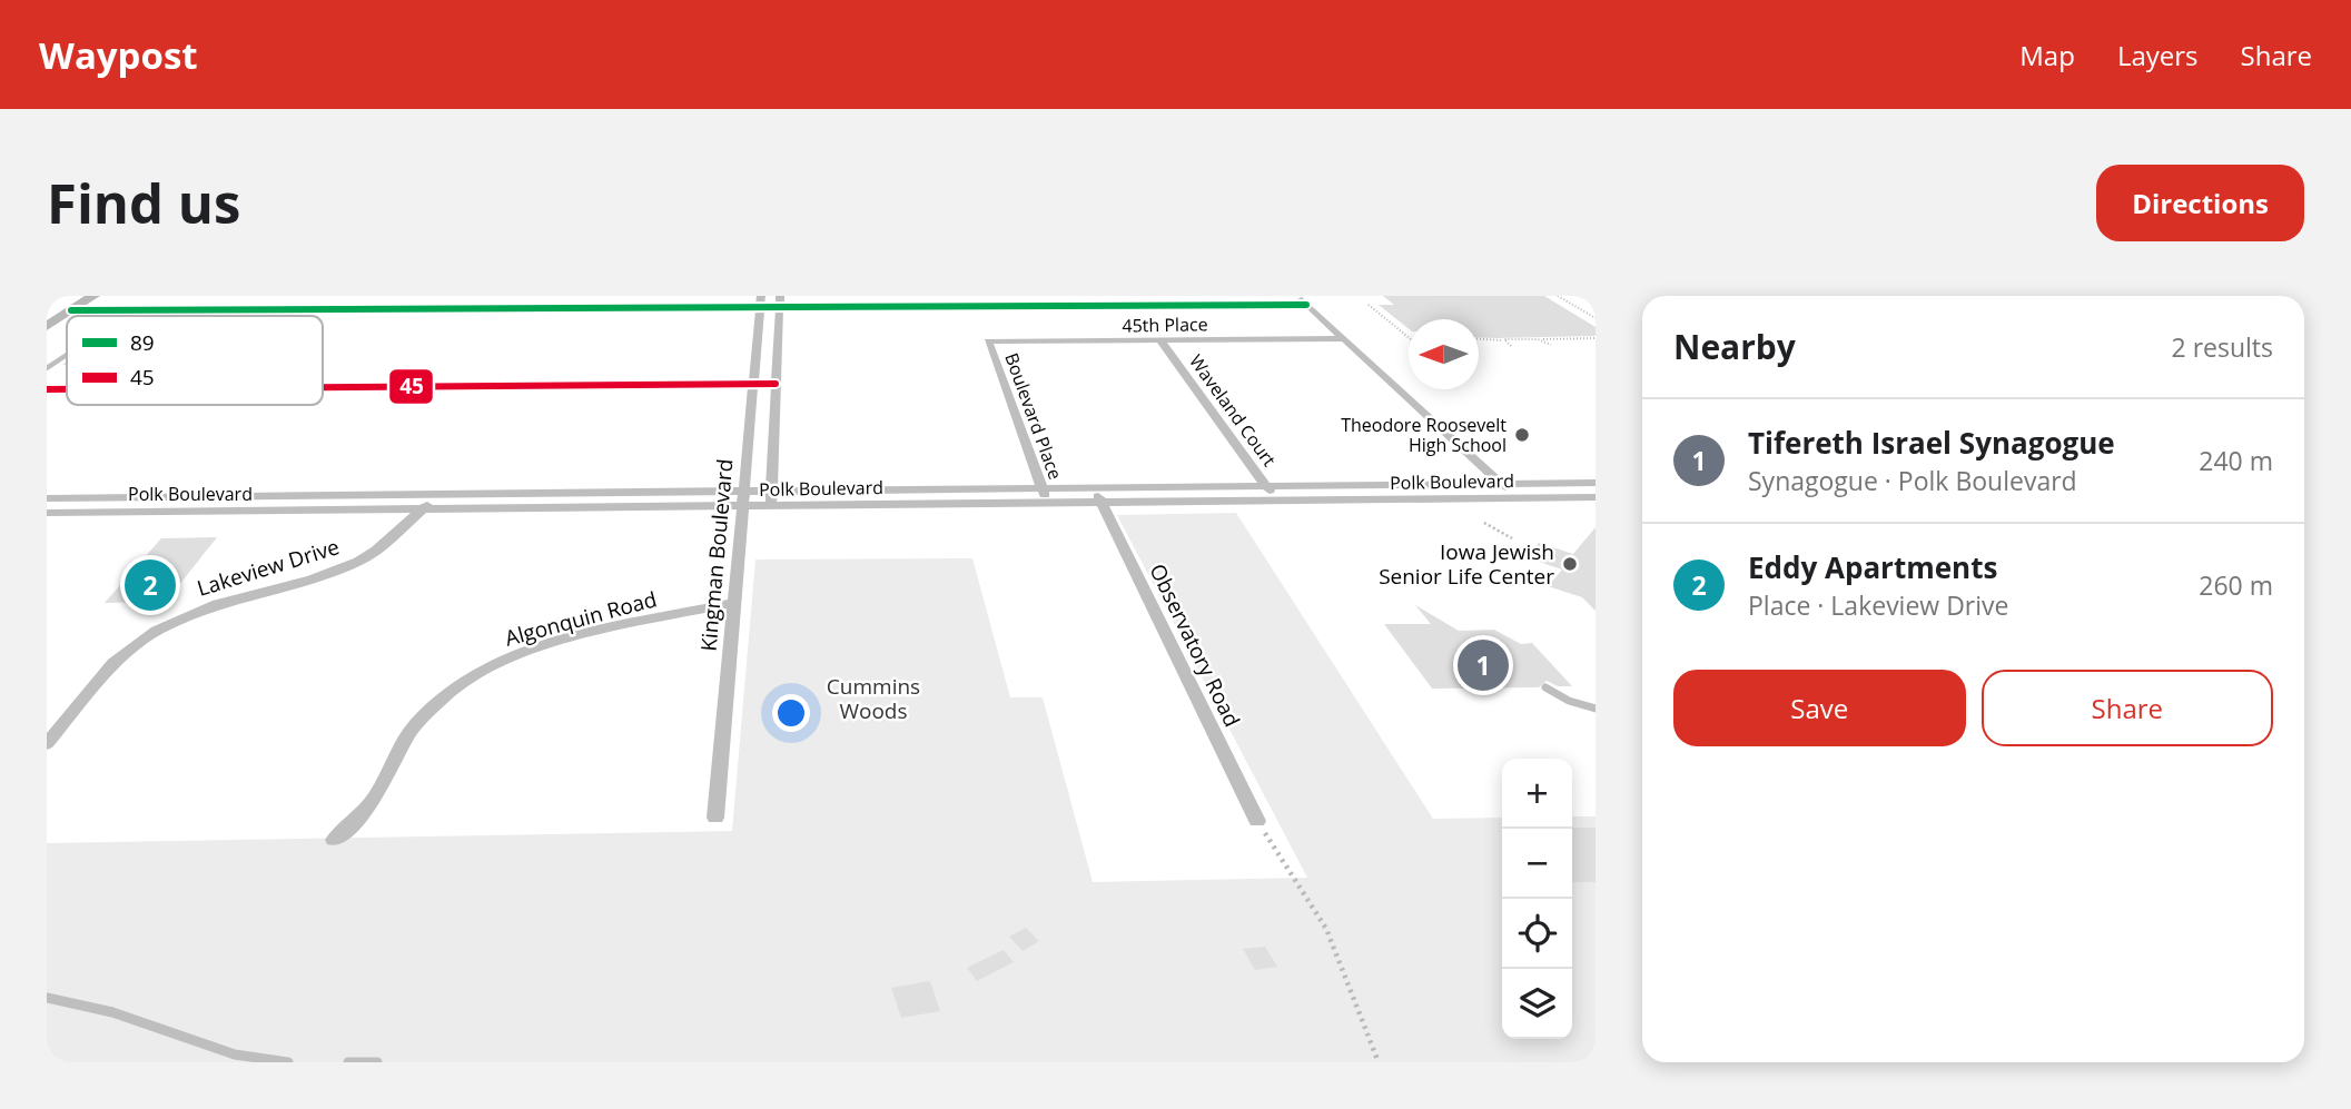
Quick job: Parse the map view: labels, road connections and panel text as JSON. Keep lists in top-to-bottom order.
{
  "streets": {
    "street": [
      "45th Place",
      "Waveland Court",
      "Boulevard Place",
      "Polk Boulevard",
      "Kingman Boulevard",
      "Lakeview Drive",
      "Algonquin Road",
      "Observatory Road"
    ]
  },
  "crossings": [
    ["45th Place", "Waveland Court"],
    ["45th Place", "Boulevard Place"],
    ["Waveland Court", "Polk Boulevard"],
    ["Boulevard Place", "Polk Boulevard"],
    ["Polk Boulevard", "Kingman Boulevard"],
    ["Polk Boulevard", "Lakeview Drive"],
    ["Polk Boulevard", "Observatory Road"],
    ["Kingman Boulevard", "Algonquin Road"]
  ],
  "parks": ["Cummins Woods"],
  "places": ["Theodore Roosevelt High School", "Iowa Jewish Senior Life Center"],
  "lines": ["transit line 89", "transit line 45"],
  "legend": ["89", "45"],
  "north": "left",
  "page": {
    "header": "Waypost",
    "nav": ["Map", "Layers", "Share"],
    "buttons": [
      "Directions",
      ["Save", "Share"]
    ],
    "title": "Find us",
    "heading": ["Nearby", "2 results"],
    "list": [
      {
        "mark": "1",
        "name": "Tifereth Israel Synagogue",
        "note": "Synagogue · Polk Boulevard",
        "value": "240 m"
      },
      {
        "mark": "2",
        "name": "Eddy Apartments",
        "note": "Place · Lakeview Drive",
        "value": "260 m"
      }
    ],
    "pins": ["2", "1"],
    "map_buttons": ["+", "−"]
  }
}
